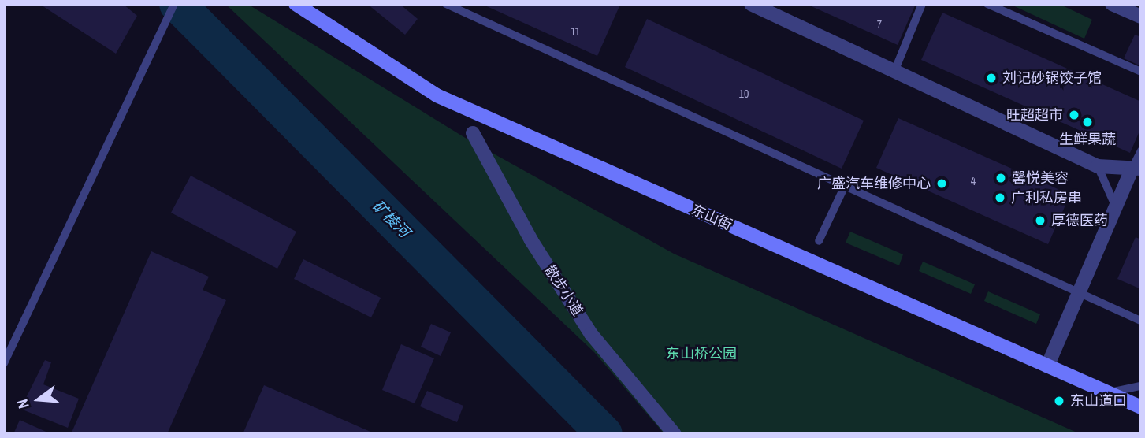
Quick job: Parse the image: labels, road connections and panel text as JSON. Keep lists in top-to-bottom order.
{
  "streets": {
    "main road": ["东山街"],
    "street": ["散步小道"]
  },
  "water": ["矿棱河"],
  "parks": ["东山桥公园"],
  "places": [
    "刘记砂锅饺子馆",
    "旺超超市",
    "生鲜果蔬",
    "馨悦美容",
    "广盛汽车维修中心",
    "广利私房串",
    "厚德医药",
    "东山道口"
  ],
  "house_numbers": [
    "7",
    "11",
    "10",
    "4"
  ],
  "north": "left"
}
